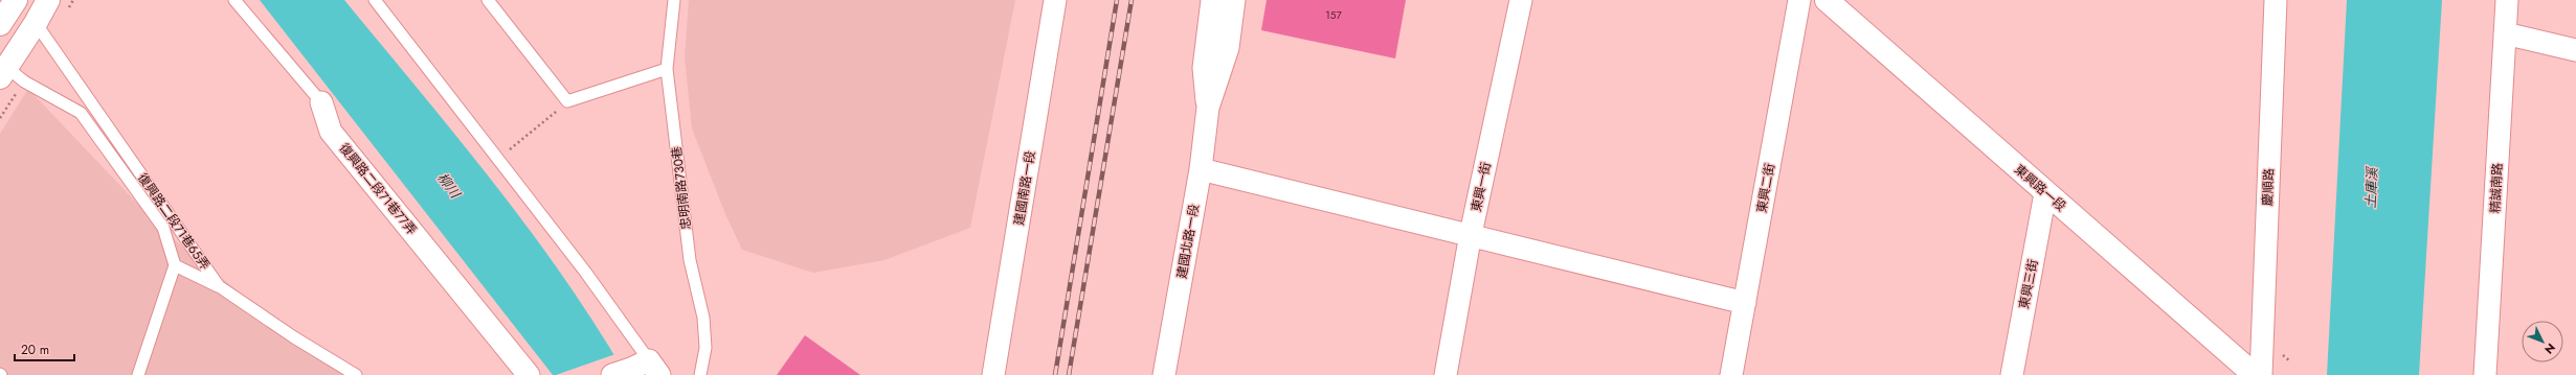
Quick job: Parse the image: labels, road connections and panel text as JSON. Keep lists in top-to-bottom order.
{
  "streets": {
    "street": [
      "東興一街",
      "慶順路",
      "建國南路一段",
      "東興二街",
      "東興路一段",
      "精誠南路",
      "復興路二段71巷77弄",
      "建國北路一段",
      "東興三街"
    ],
    "lane": ["忠明南路730巷", "復興路二段71巷65弄"]
  },
  "crossings": [
    ["東興路一段", "東興三街"]
  ],
  "water": ["柳川", "土庫溪"],
  "house_numbers": ["157"],
  "scale_bar": "20 m",
  "north": "bottom right"
}
